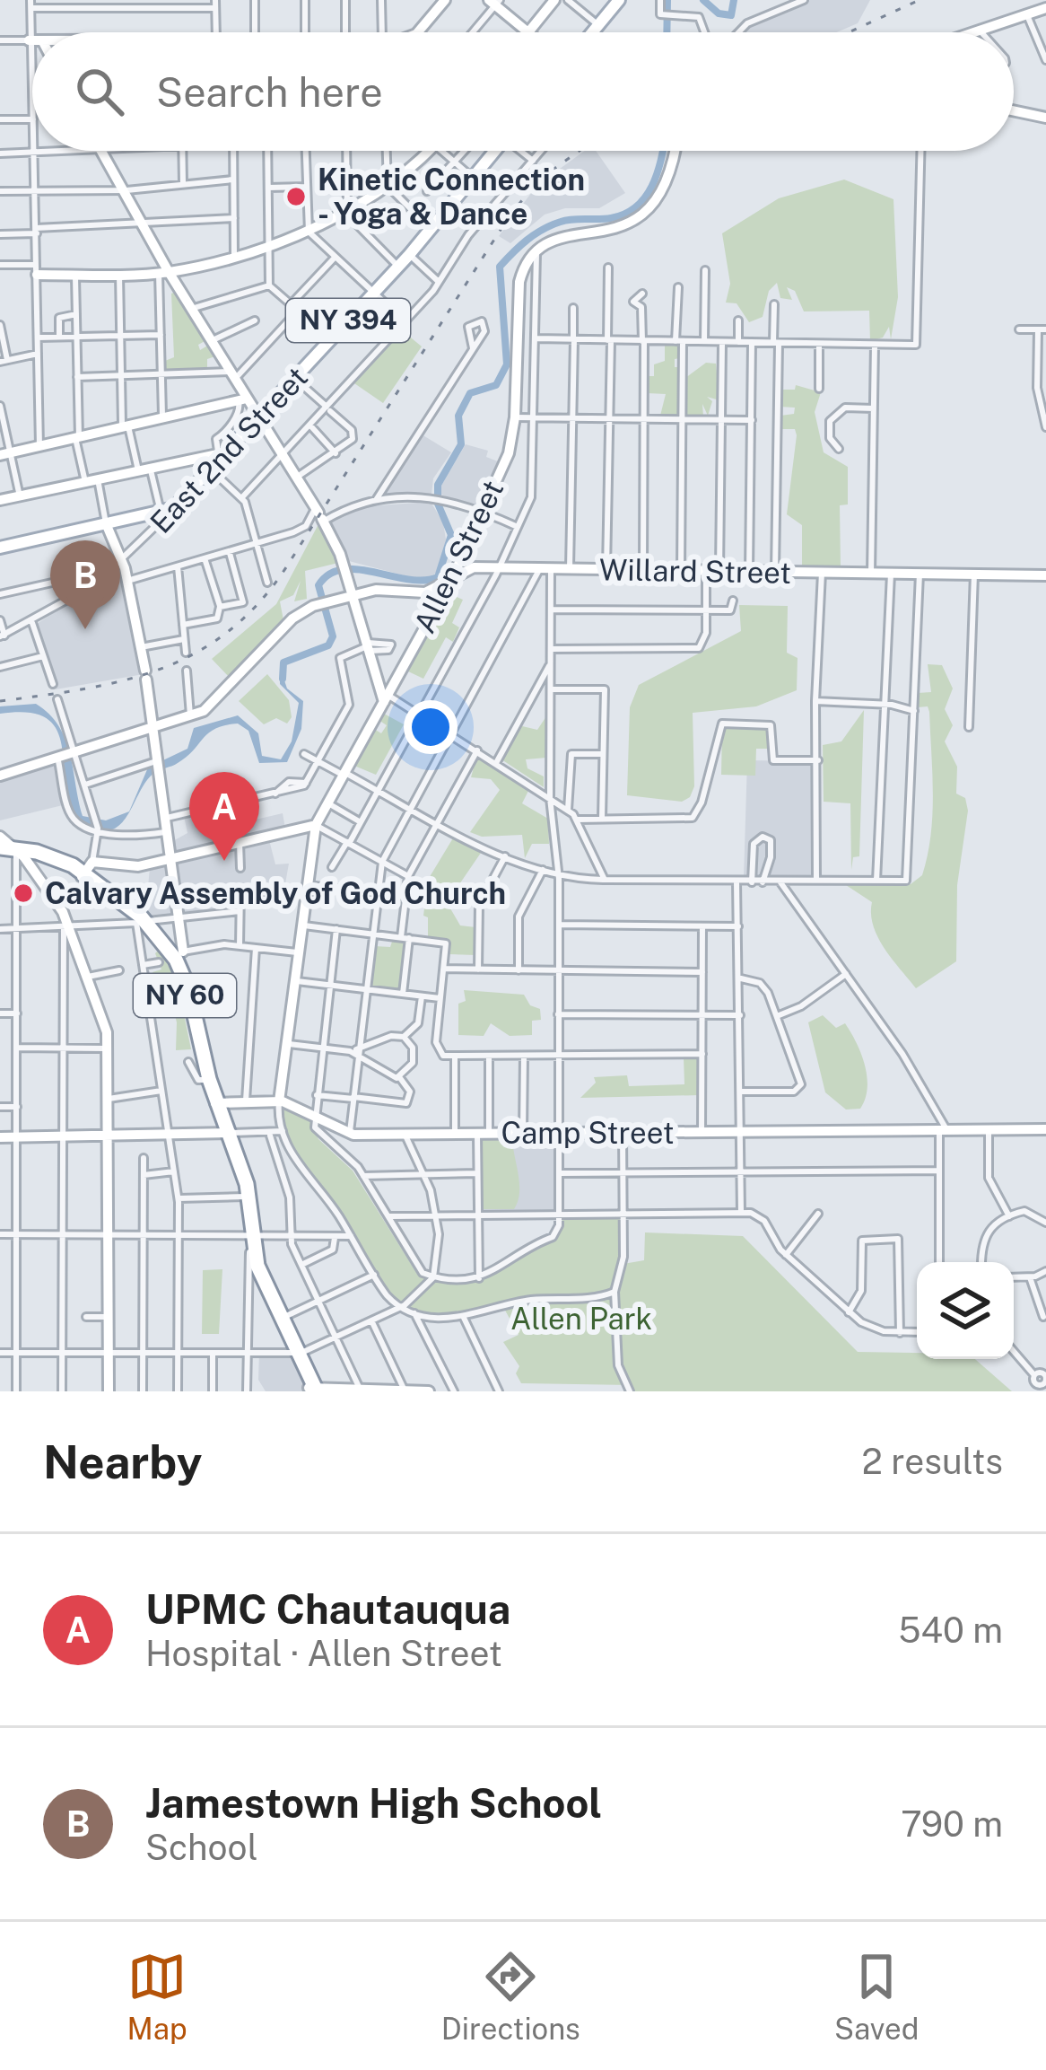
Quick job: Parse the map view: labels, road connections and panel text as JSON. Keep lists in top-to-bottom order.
{
  "streets": {
    "highway": ["NY 60"],
    "main road": ["NY 394", "East 2nd Street"],
    "street": ["Allen Street", "Willard Street", "Camp Street"]
  },
  "crossings": [
    ["NY 394", "East 2nd Street"],
    ["Allen Street", "Willard Street"],
    ["NY 60", "Camp Street"]
  ],
  "parks": ["Allen Park"],
  "places": ["Kinetic Connection - Yoga & Dance", "Calvary Assembly of God Church"],
  "page": {
    "search": "Search here",
    "pins": ["B", "A"],
    "heading": ["Nearby", "2 results"],
    "list": [
      {
        "mark": "A",
        "name": "UPMC Chautauqua",
        "note": "Hospital · Allen Street",
        "value": "540 m"
      },
      {
        "mark": "B",
        "name": "Jamestown High School",
        "note": "School",
        "value": "790 m"
      }
    ],
    "nav": ["Map", "Directions", "Saved"]
  }
}
